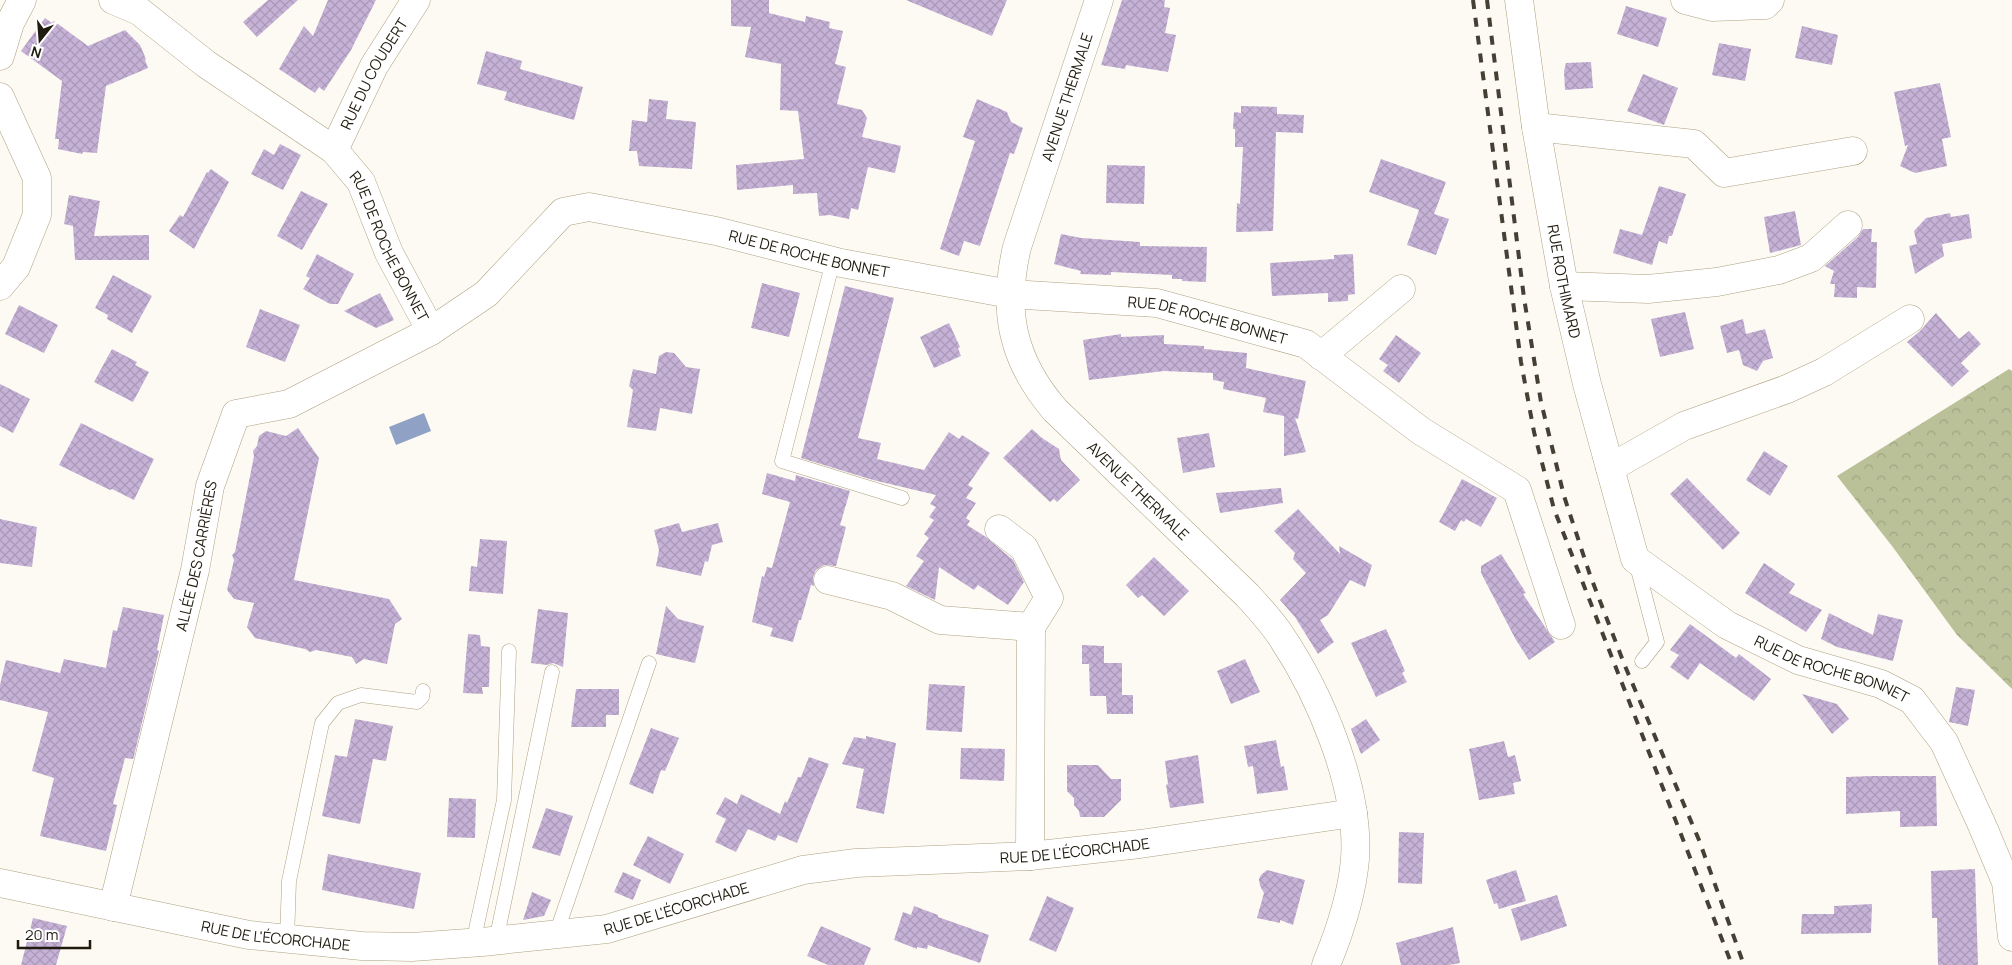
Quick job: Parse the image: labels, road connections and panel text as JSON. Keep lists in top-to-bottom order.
{
  "streets": {
    "street": [
      "RUE DU COUDERT",
      "AVENUE THERMALE",
      "RUE DE ROCHE BONNET",
      "RUE ROTHIMARD",
      "ALLÉE DES CARRIÈRES",
      "RUE DE L'ÉCORCHADE"
    ]
  },
  "crossings": [
    ["RUE DU COUDERT", "RUE DE ROCHE BONNET"],
    ["AVENUE THERMALE", "RUE DE ROCHE BONNET"],
    ["AVENUE THERMALE", "RUE DE L'ÉCORCHADE"],
    ["RUE DE ROCHE BONNET", "RUE ROTHIMARD"],
    ["RUE DE ROCHE BONNET", "ALLÉE DES CARRIÈRES"],
    ["ALLÉE DES CARRIÈRES", "RUE DE L'ÉCORCHADE"]
  ],
  "scale_bar": "20 m",
  "north": "bottom"
}
